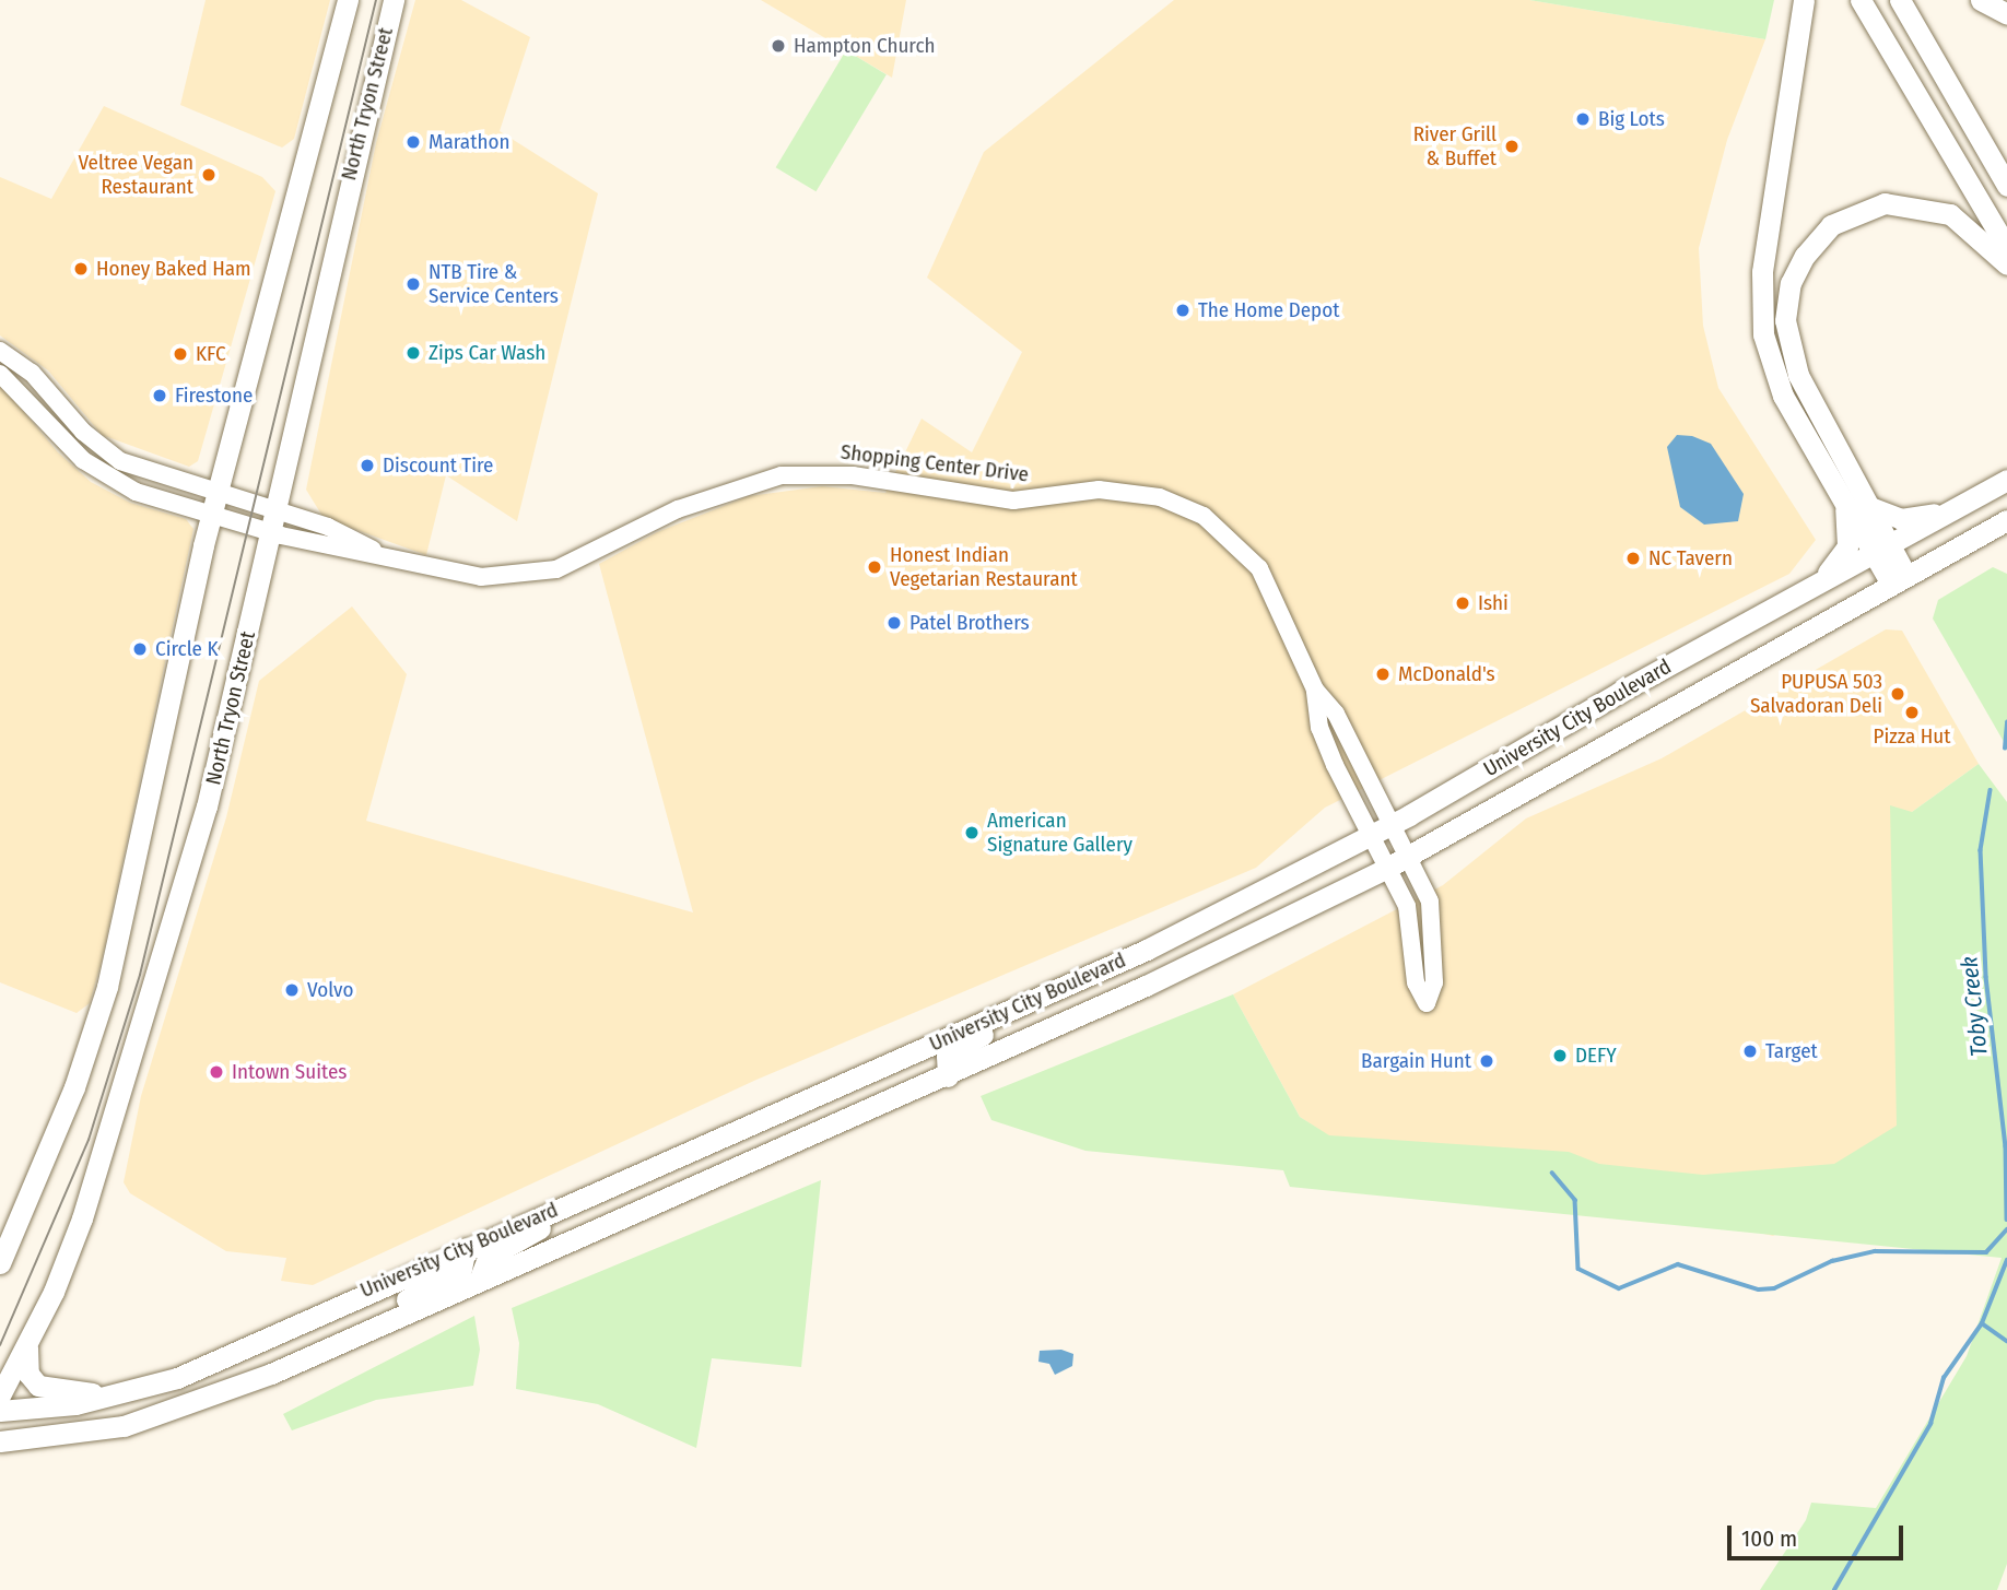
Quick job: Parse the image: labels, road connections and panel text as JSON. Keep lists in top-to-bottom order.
{
  "streets": {
    "main road": ["North Tryon Street", "University City Boulevard"],
    "street": ["Shopping Center Drive"]
  },
  "crossings": [
    ["North Tryon Street", "Shopping Center Drive"],
    ["Shopping Center Drive", "University City Boulevard"]
  ],
  "water": ["Toby Creek"],
  "places": [
    "Hampton Church",
    "Big Lots",
    "Marathon",
    "River Grill & Buffet",
    "Veltree Vegan Restaurant",
    "Honey Baked Ham",
    "NTB Tire & Service Centers",
    "The Home Depot",
    "Zips Car Wash",
    "KFC",
    "Firestone",
    "Discount Tire",
    "NC Tavern",
    "Honest Indian Vegetarian Restaurant",
    "Ishi",
    "Patel Brothers",
    "Circle K",
    "McDonald's",
    "PUPUSA 503 Salvadoran Deli",
    "Pizza Hut",
    "American Signature Gallery",
    "Volvo",
    "Target",
    "DEFY",
    "Bargain Hunt",
    "Intown Suites"
  ],
  "scale_bar": "100 m"
}
